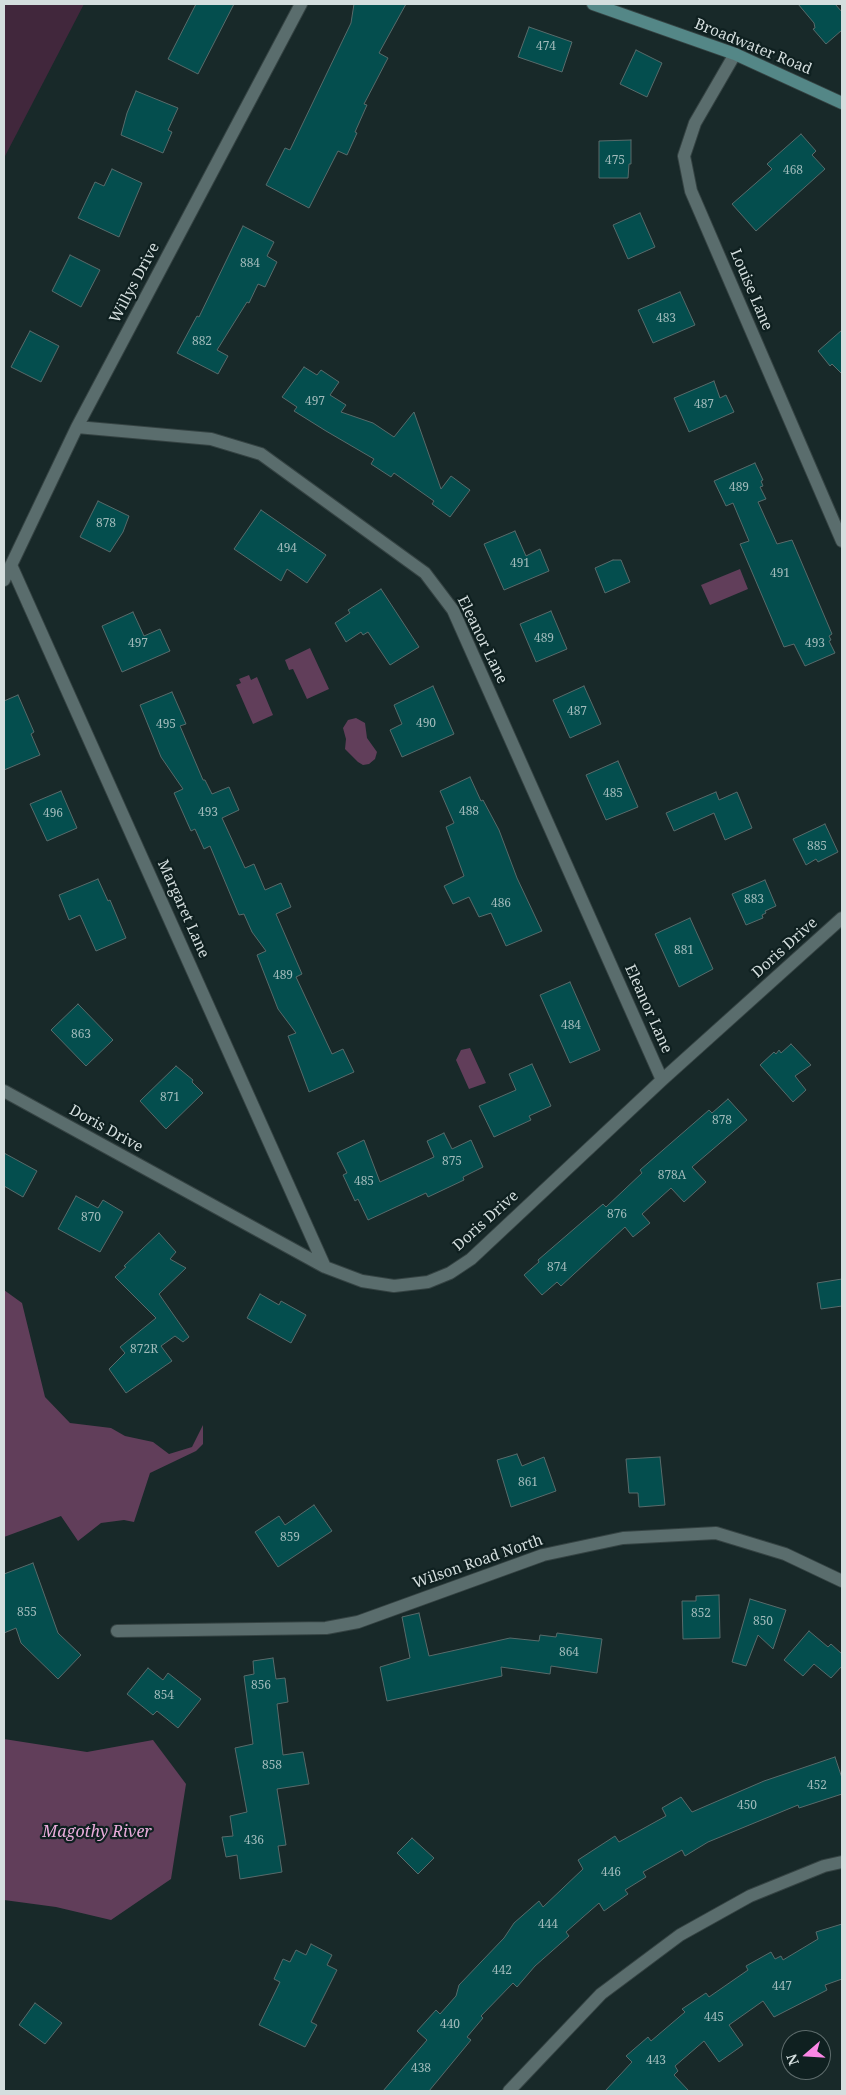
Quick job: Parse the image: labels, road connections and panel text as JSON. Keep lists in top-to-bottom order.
{
  "streets": {
    "street": [
      "Broadwater Road",
      "Willys Drive",
      "Louise Lane",
      "Eleanor Lane",
      "Margaret Lane",
      "Doris Drive",
      "Wilson Road North"
    ]
  },
  "crossings": [
    ["Broadwater Road", "Louise Lane"],
    ["Willys Drive", "Eleanor Lane"],
    ["Willys Drive", "Margaret Lane"],
    ["Eleanor Lane", "Doris Drive"],
    ["Margaret Lane", "Doris Drive"]
  ],
  "water": ["Magothy River"],
  "house_numbers": [
    "474",
    "475",
    "468",
    "884",
    "483",
    "882",
    "497",
    "487",
    "489",
    "878",
    "494",
    "491",
    "491",
    "489",
    "497",
    "493",
    "487",
    "490",
    "495",
    "485",
    "488",
    "493",
    "496",
    "885",
    "883",
    "486",
    "881",
    "489",
    "484",
    "863",
    "871",
    "878",
    "875",
    "878A",
    "485",
    "876",
    "870",
    "874",
    "872R",
    "861",
    "859",
    "855",
    "852",
    "850",
    "864",
    "856",
    "854",
    "858",
    "452",
    "450",
    "436",
    "446",
    "444",
    "442",
    "447",
    "445",
    "440",
    "443",
    "438"
  ],
  "north": "left"
}
